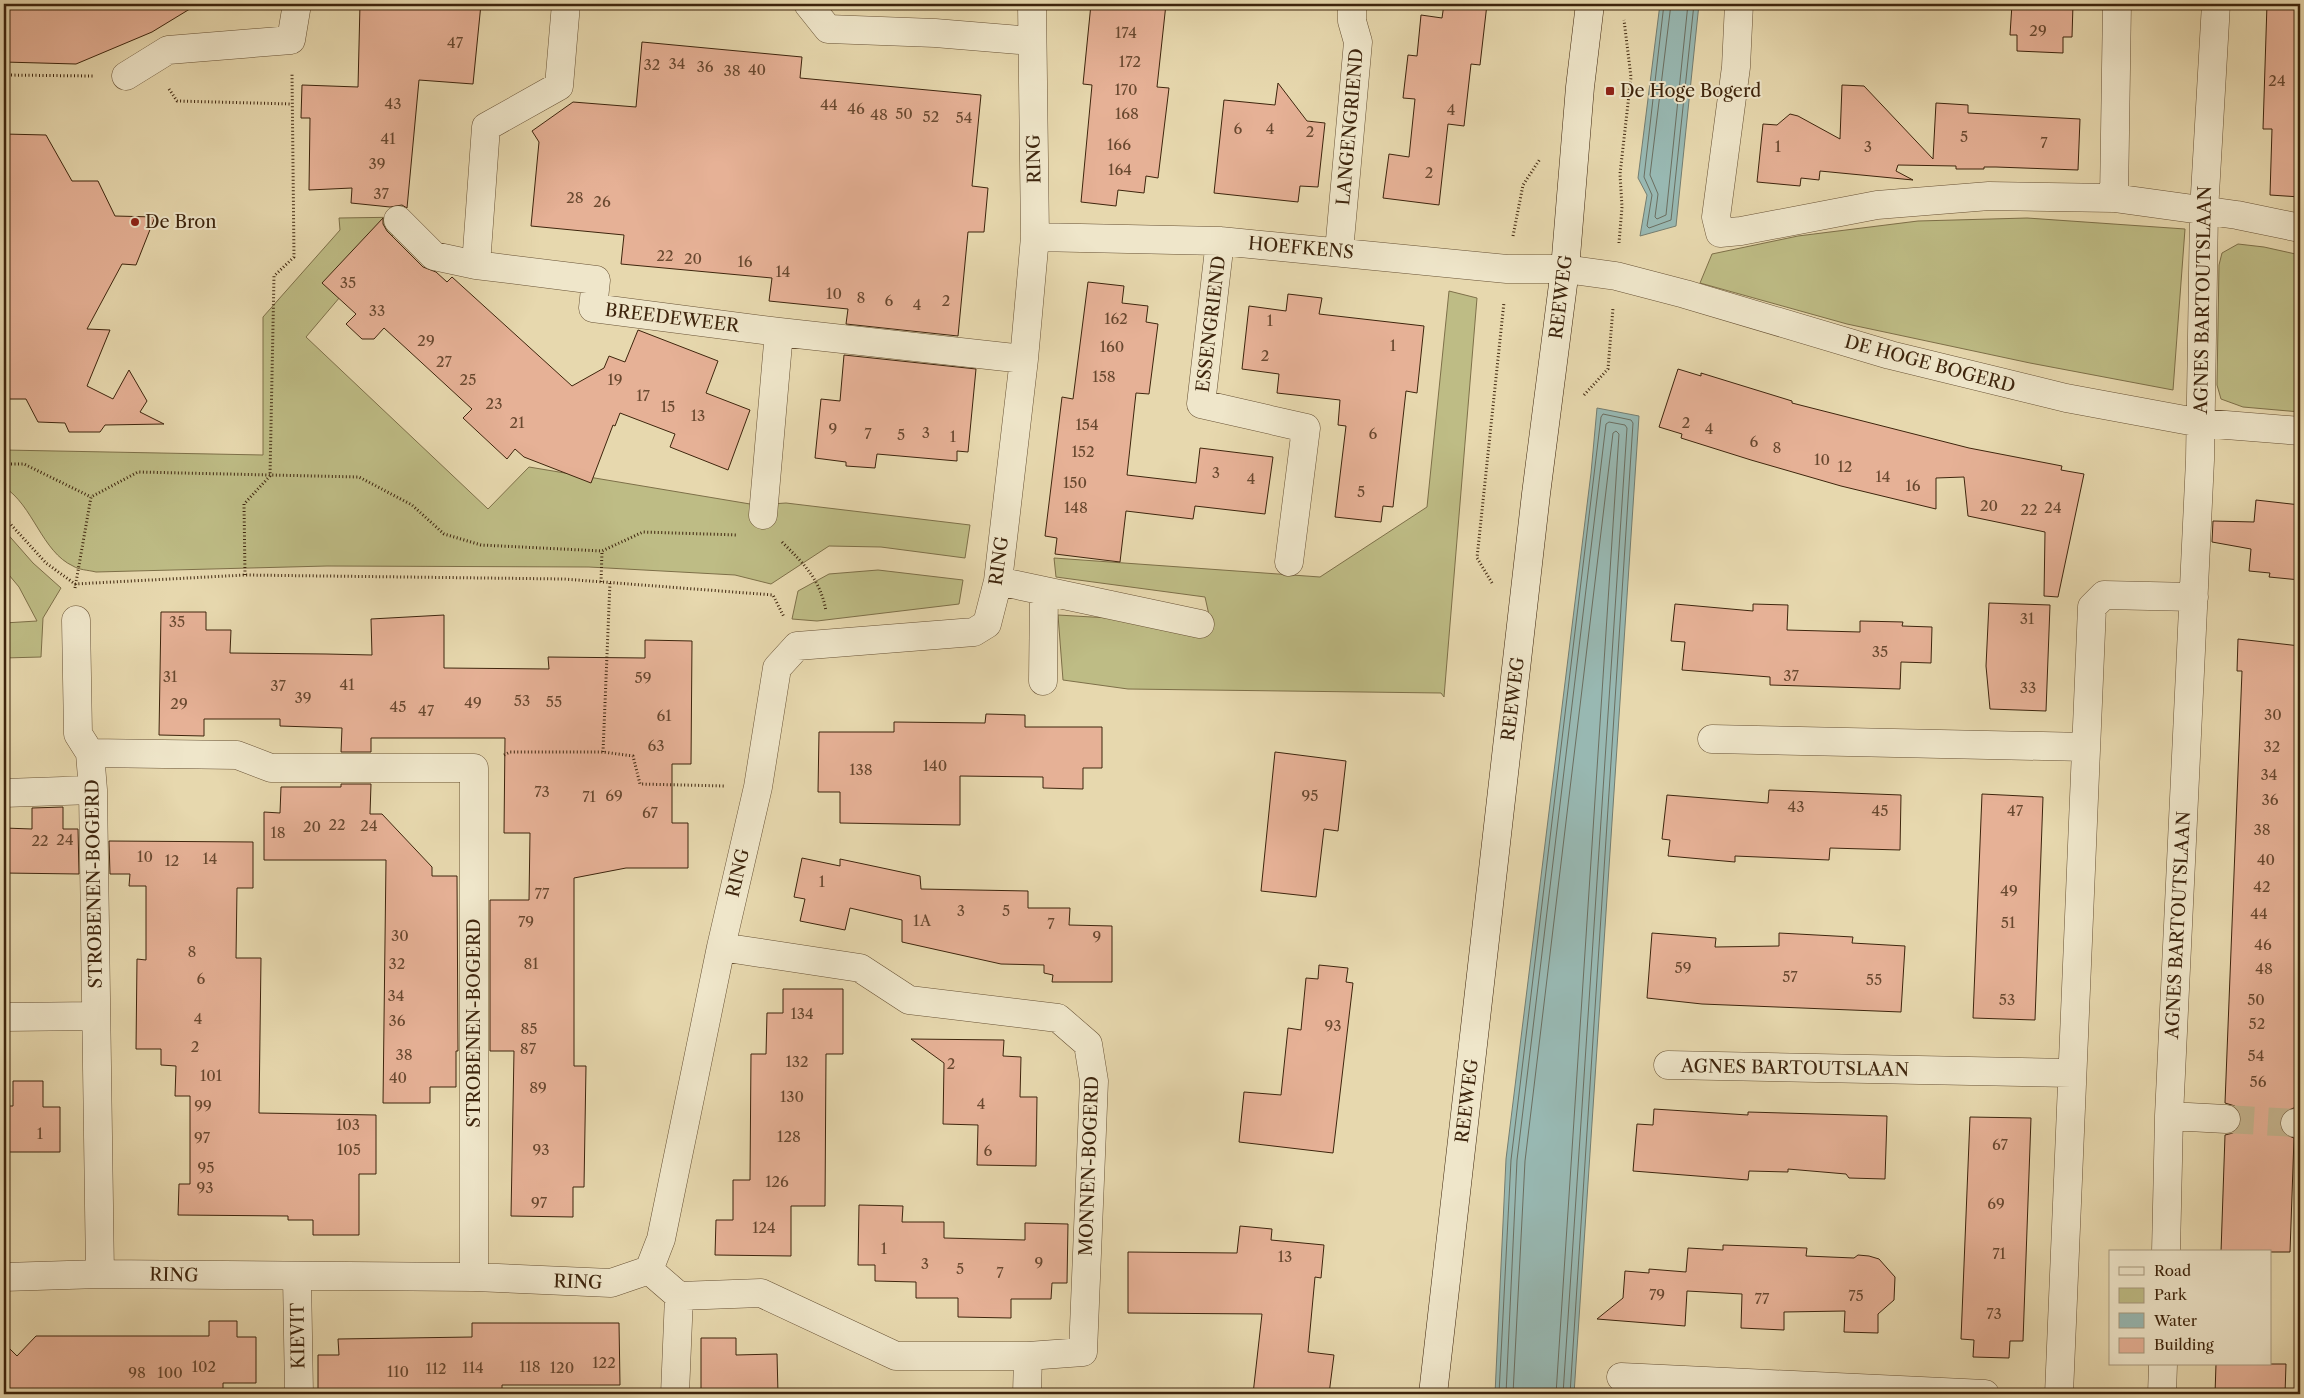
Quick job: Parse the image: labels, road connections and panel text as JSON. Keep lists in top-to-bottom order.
{
  "streets": {
    "street": [
      "LANGENGRIEND",
      "RING",
      "HOEFKENS",
      "REEWEG",
      "AGNES BARTOUTSLAAN",
      "BREEDEWEER",
      "ESSENGRIEND",
      "DE HOGE BOGERD",
      "STROBENEN-BOGERD",
      "MONNEN-BOGERD",
      "KIEVIT"
    ]
  },
  "crossings": [
    ["LANGENGRIEND", "HOEFKENS"],
    ["RING", "HOEFKENS"],
    ["RING", "BREEDEWEER"],
    ["RING", "STROBENEN-BOGERD"],
    ["RING", "MONNEN-BOGERD"],
    ["RING", "KIEVIT"],
    ["HOEFKENS", "REEWEG"],
    ["HOEFKENS", "ESSENGRIEND"],
    ["HOEFKENS", "DE HOGE BOGERD"],
    ["REEWEG", "DE HOGE BOGERD"],
    ["AGNES BARTOUTSLAAN", "DE HOGE BOGERD"]
  ],
  "places": {
    "transit": ["De Hoge Bogerd"],
    "other": ["De Bron"]
  },
  "house_numbers": [
    "29",
    "174",
    "47",
    "172",
    "34",
    "32",
    "36",
    "40",
    "38",
    "24",
    "170",
    "43",
    "44",
    "46",
    "4",
    "50",
    "168",
    "48",
    "52",
    "54",
    "6",
    "4",
    "2",
    "5",
    "41",
    "7",
    "166",
    "1",
    "3",
    "39",
    "164",
    "2",
    "37",
    "28",
    "26",
    "22",
    "20",
    "16",
    "14",
    "35",
    "10",
    "8",
    "6",
    "2",
    "4",
    "33",
    "162",
    "1",
    "29",
    "1",
    "160",
    "2",
    "27",
    "158",
    "25",
    "19",
    "17",
    "23",
    "15",
    "13",
    "21",
    "2",
    "154",
    "9",
    "4",
    "3",
    "7",
    "6",
    "5",
    "1",
    "6",
    "8",
    "152",
    "10",
    "12",
    "3",
    "14",
    "4",
    "150",
    "16",
    "5",
    "20",
    "148",
    "24",
    "22",
    "31",
    "35",
    "35",
    "37",
    "31",
    "59",
    "41",
    "37",
    "33",
    "39",
    "53",
    "55",
    "49",
    "29",
    "45",
    "47",
    "30",
    "61",
    "63",
    "32",
    "140",
    "138",
    "34",
    "73",
    "69",
    "95",
    "71",
    "36",
    "43",
    "45",
    "47",
    "67",
    "22",
    "24",
    "20",
    "38",
    "18",
    "24",
    "22",
    "10",
    "14",
    "40",
    "12",
    "1",
    "42",
    "49",
    "77",
    "3",
    "5",
    "44",
    "1A",
    "79",
    "51",
    "7",
    "30",
    "9",
    "46",
    "8",
    "32",
    "81",
    "59",
    "48",
    "57",
    "6",
    "55",
    "34",
    "53",
    "50",
    "134",
    "4",
    "36",
    "52",
    "93",
    "85",
    "2",
    "87",
    "38",
    "54",
    "132",
    "2",
    "101",
    "40",
    "56",
    "89",
    "130",
    "4",
    "99",
    "103",
    "1",
    "128",
    "97",
    "67",
    "105",
    "93",
    "6",
    "95",
    "126",
    "93",
    "97",
    "69",
    "124",
    "1",
    "71",
    "13",
    "9",
    "3",
    "5",
    "7",
    "79",
    "75",
    "77",
    "73",
    "122",
    "102",
    "118",
    "114",
    "120",
    "112",
    "110",
    "98",
    "100"
  ],
  "legend": [
    "Road",
    "Park",
    "Water",
    "Building"
  ]
}
